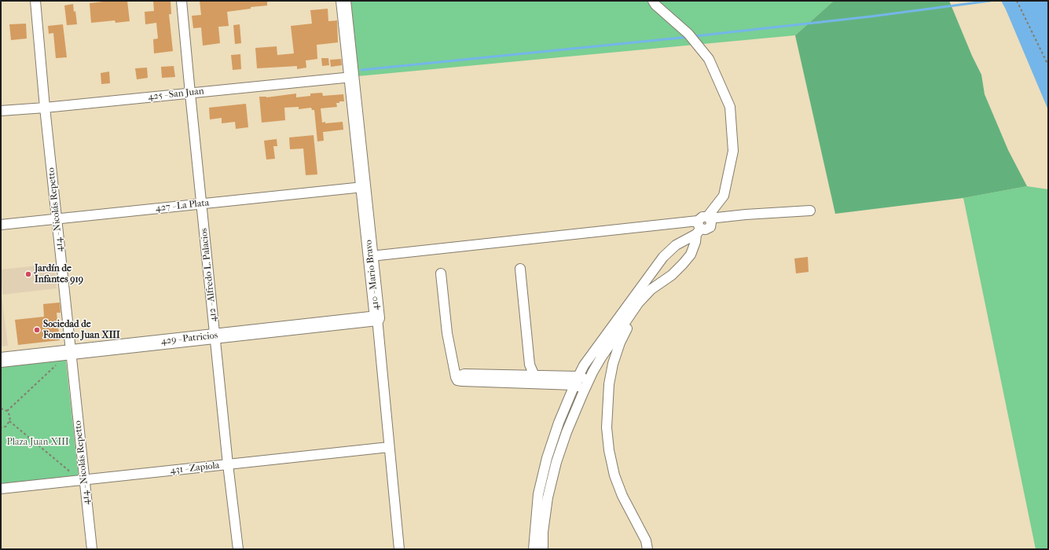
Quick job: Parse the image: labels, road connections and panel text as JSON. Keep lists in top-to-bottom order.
{
  "streets": {
    "street": [
      "425 - San Juan",
      "427 - La Plata",
      "414 - Nicolás Repetto",
      "412 - Alfredo L. Palacios",
      "410 - Mario Bravo",
      "429 - Patricios",
      "431 - Zapiola"
    ]
  },
  "crossings": [
    ["425 - San Juan", "414 - Nicolás Repetto"],
    ["425 - San Juan", "412 - Alfredo L. Palacios"],
    ["425 - San Juan", "410 - Mario Bravo"],
    ["427 - La Plata", "414 - Nicolás Repetto"],
    ["427 - La Plata", "412 - Alfredo L. Palacios"],
    ["427 - La Plata", "410 - Mario Bravo"],
    ["414 - Nicolás Repetto", "429 - Patricios"],
    ["414 - Nicolás Repetto", "431 - Zapiola"],
    ["412 - Alfredo L. Palacios", "429 - Patricios"],
    ["412 - Alfredo L. Palacios", "431 - Zapiola"],
    ["410 - Mario Bravo", "429 - Patricios"],
    ["410 - Mario Bravo", "431 - Zapiola"]
  ],
  "parks": ["Plaza Juan XIII"],
  "places": ["Jardín de Infantes 919", "Sociedad de Fomento Juan XIII"]
}
